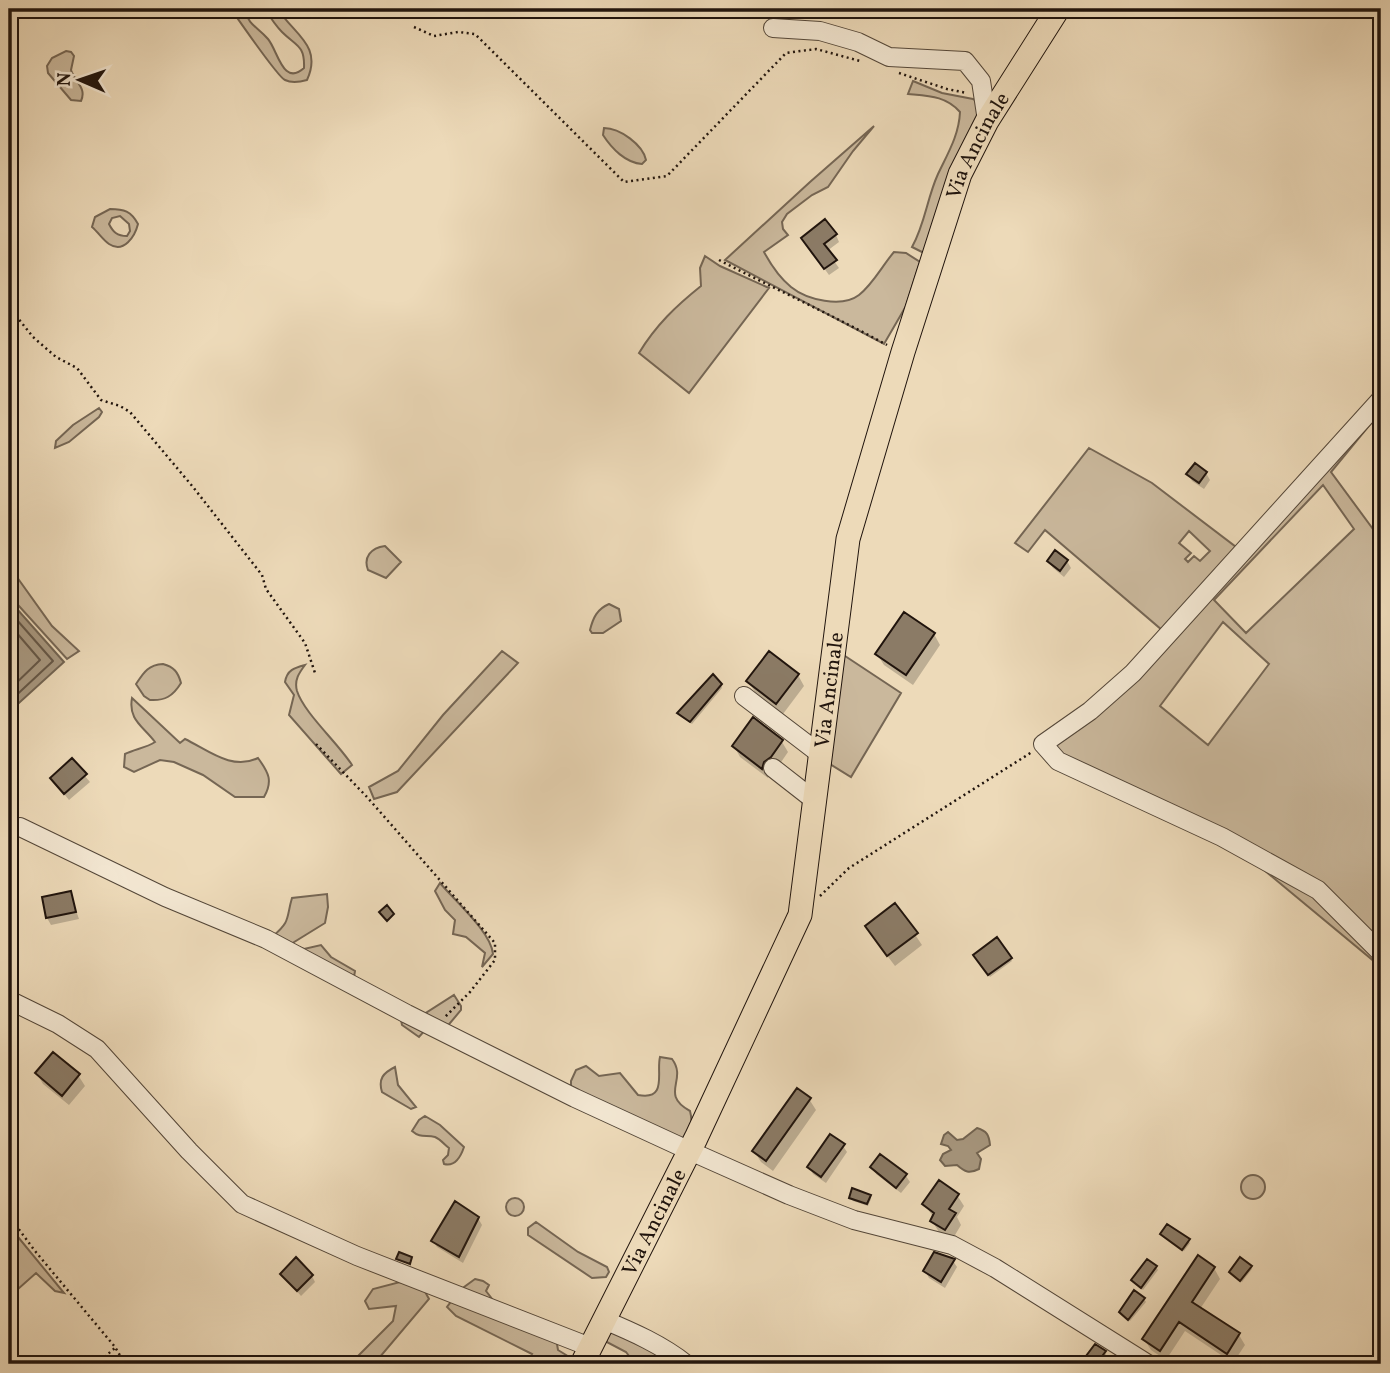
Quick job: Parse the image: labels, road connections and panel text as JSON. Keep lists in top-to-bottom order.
{
  "streets": {
    "main road": ["Via Ancinale"]
  },
  "north": "left"
}
